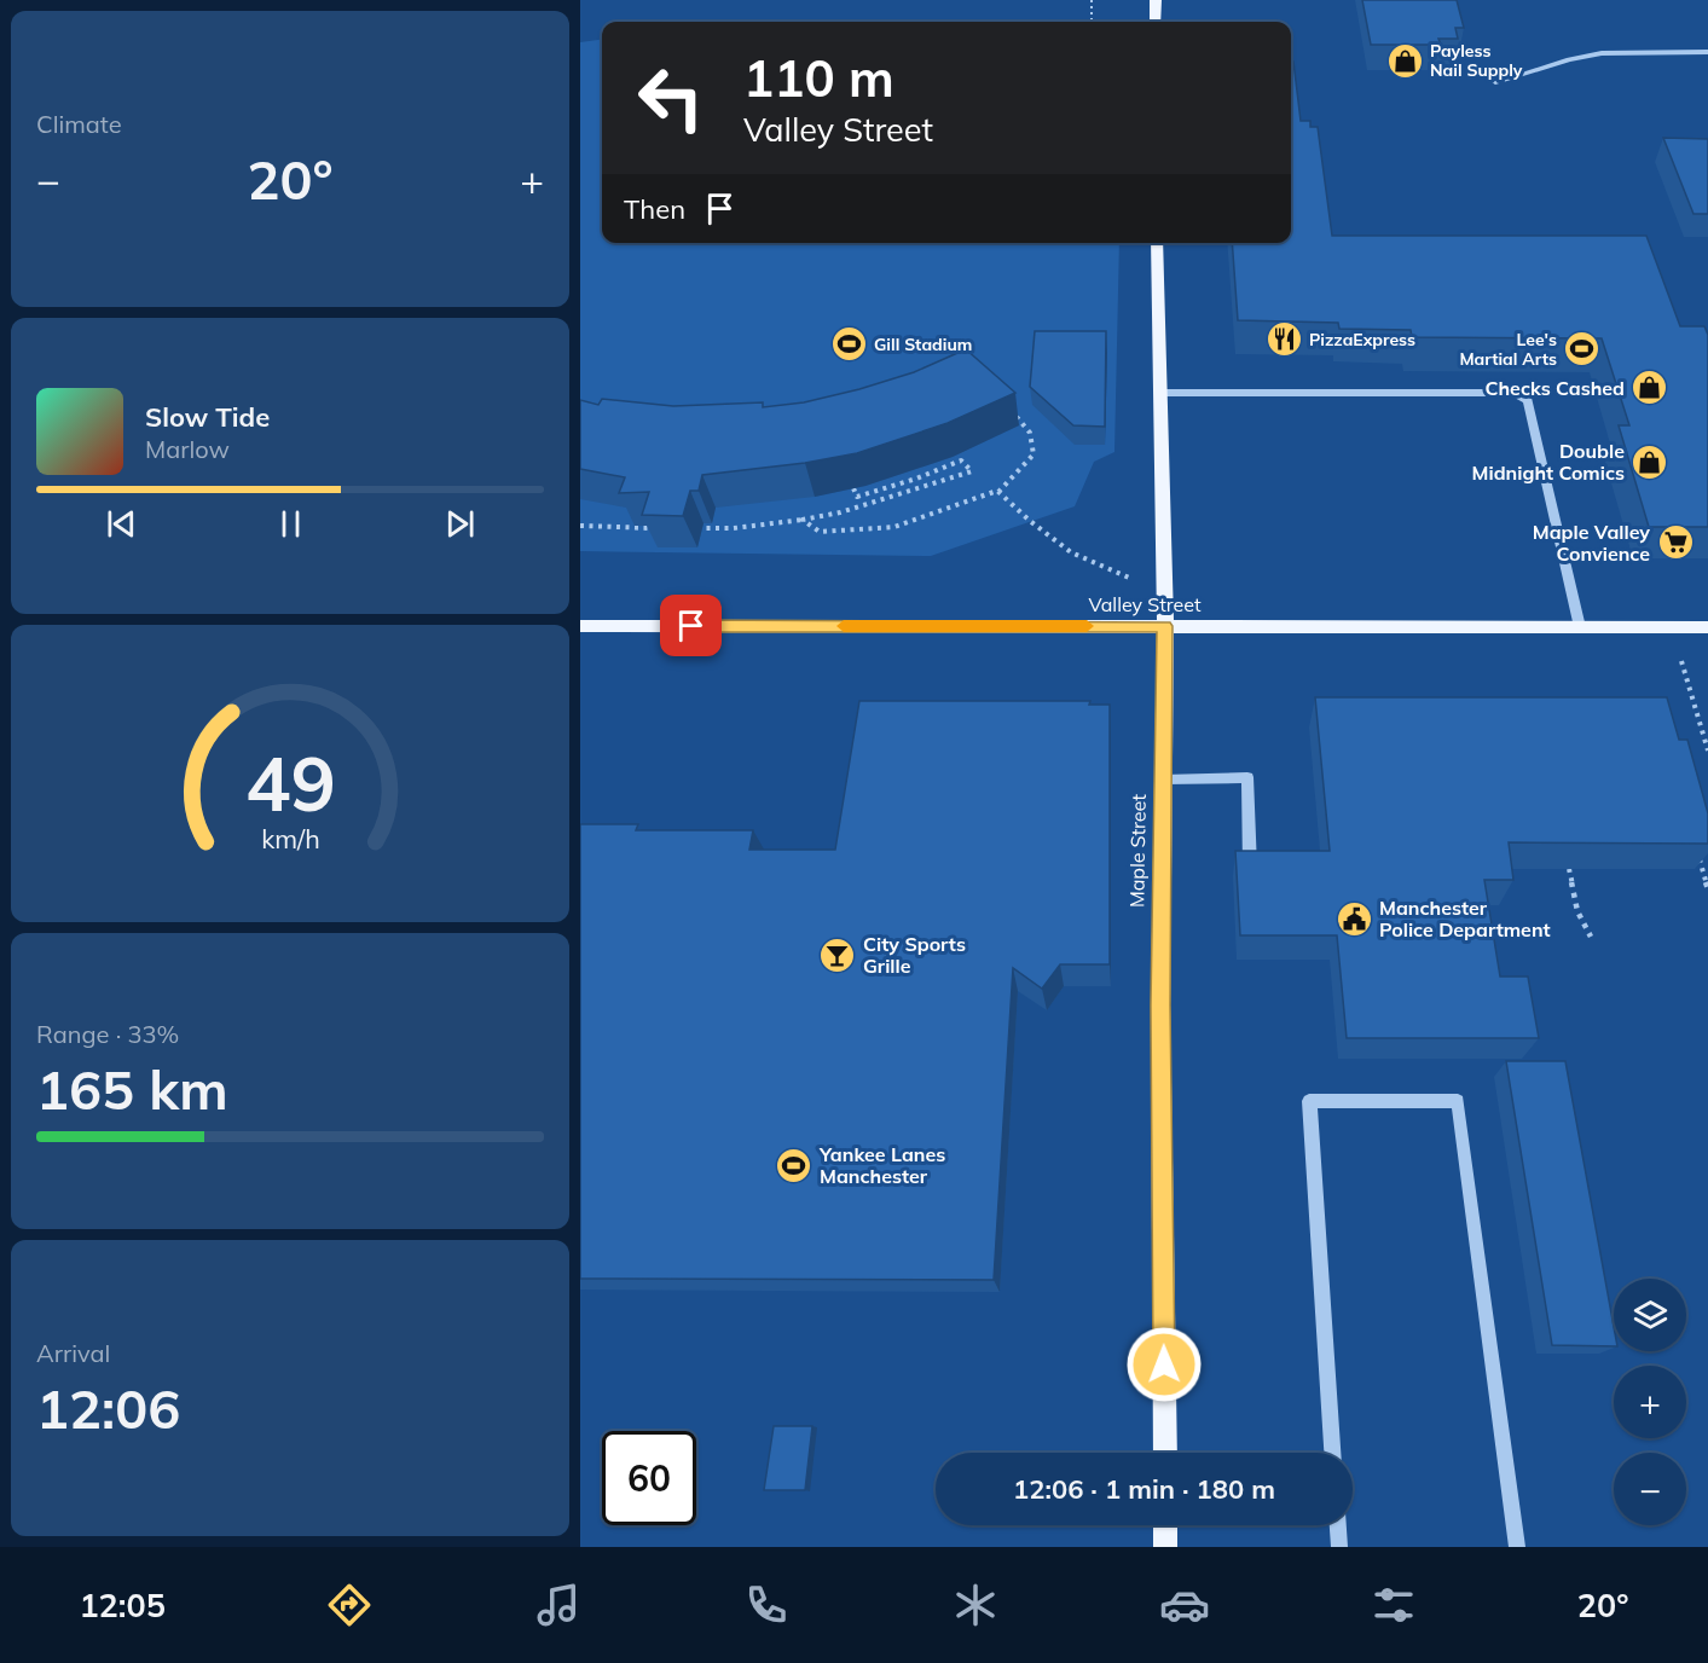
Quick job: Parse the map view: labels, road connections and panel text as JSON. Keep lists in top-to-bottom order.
{
  "streets": {
    "main road": ["Valley Street", "Maple Street"]
  },
  "crossings": [
    ["Valley Street", "Maple Street"]
  ],
  "places": {
    "shop": ["Payless Nail Supply", "Checks Cashed", "Double Midnight Comics"],
    "restaurant": ["PizzaExpress"],
    "sports": ["Gill Stadium", "Lee's Martial Arts", "Yankee Lanes Manchester"],
    "supermarket": ["Maple Valley Convience"],
    "public building": ["Manchester Police Department"],
    "bar": ["City Sports Grille"]
  },
  "page": {
    "tile": [
      "Climate",
      ["Range · 33%", "165 km"],
      ["Arrival", "12:06"]
    ],
    "turn": ["110 m", "Valley Street"],
    "heat": ["−", "20°", "+"],
    "then": "Then",
    "song": ["Slow Tide", "Marlow"],
    "map_buttons": ["+", "−"],
    "limit": "60",
    "trip": "12:06 · 1 min · 180 m",
    "tabs": ["12:05", "20°"],
    "gauge": ["49", "km/h"]
  }
}
